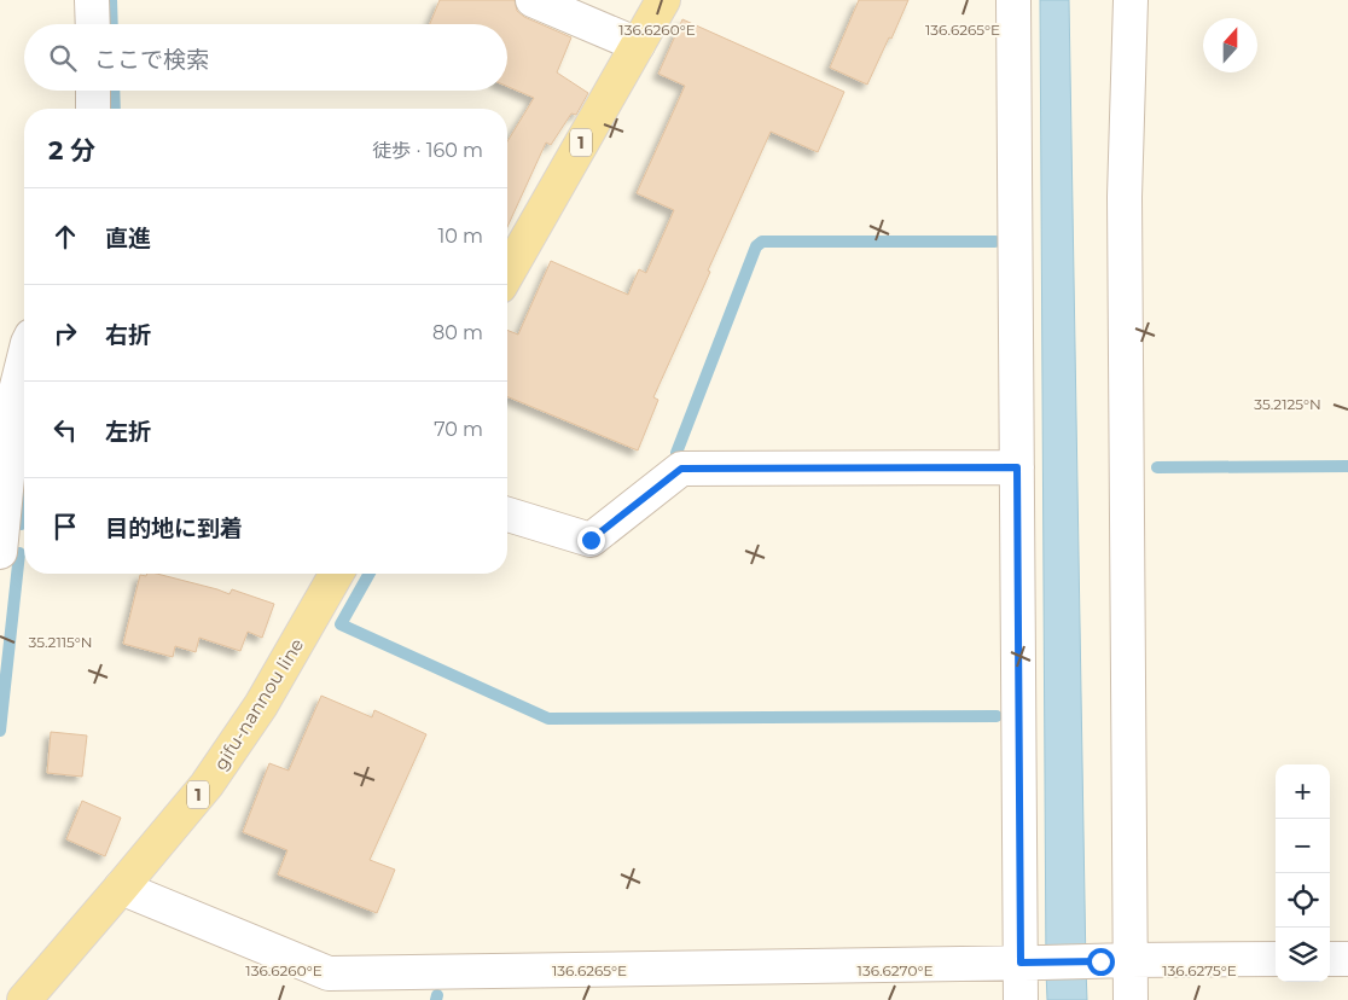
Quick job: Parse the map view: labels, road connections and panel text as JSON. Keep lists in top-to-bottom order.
{
  "streets": {
    "main road": ["1", "gifu-nannou line"]
  },
  "north": "top",
  "page": {
    "search": "ここで検索",
    "heading": ["2 分", "徒歩 · 160 m"],
    "list": [
      ["直進", "10 m"],
      ["右折", "80 m"],
      ["左折", "70 m"],
      "目的地に到着"
    ],
    "map_buttons": ["+", "−"]
  },
  "coordinates": [
    "136.6260°E",
    "136.6265°E",
    "35.2125°N",
    "35.2115°N",
    "136.6270°E",
    "136.6275°E"
  ]
}
